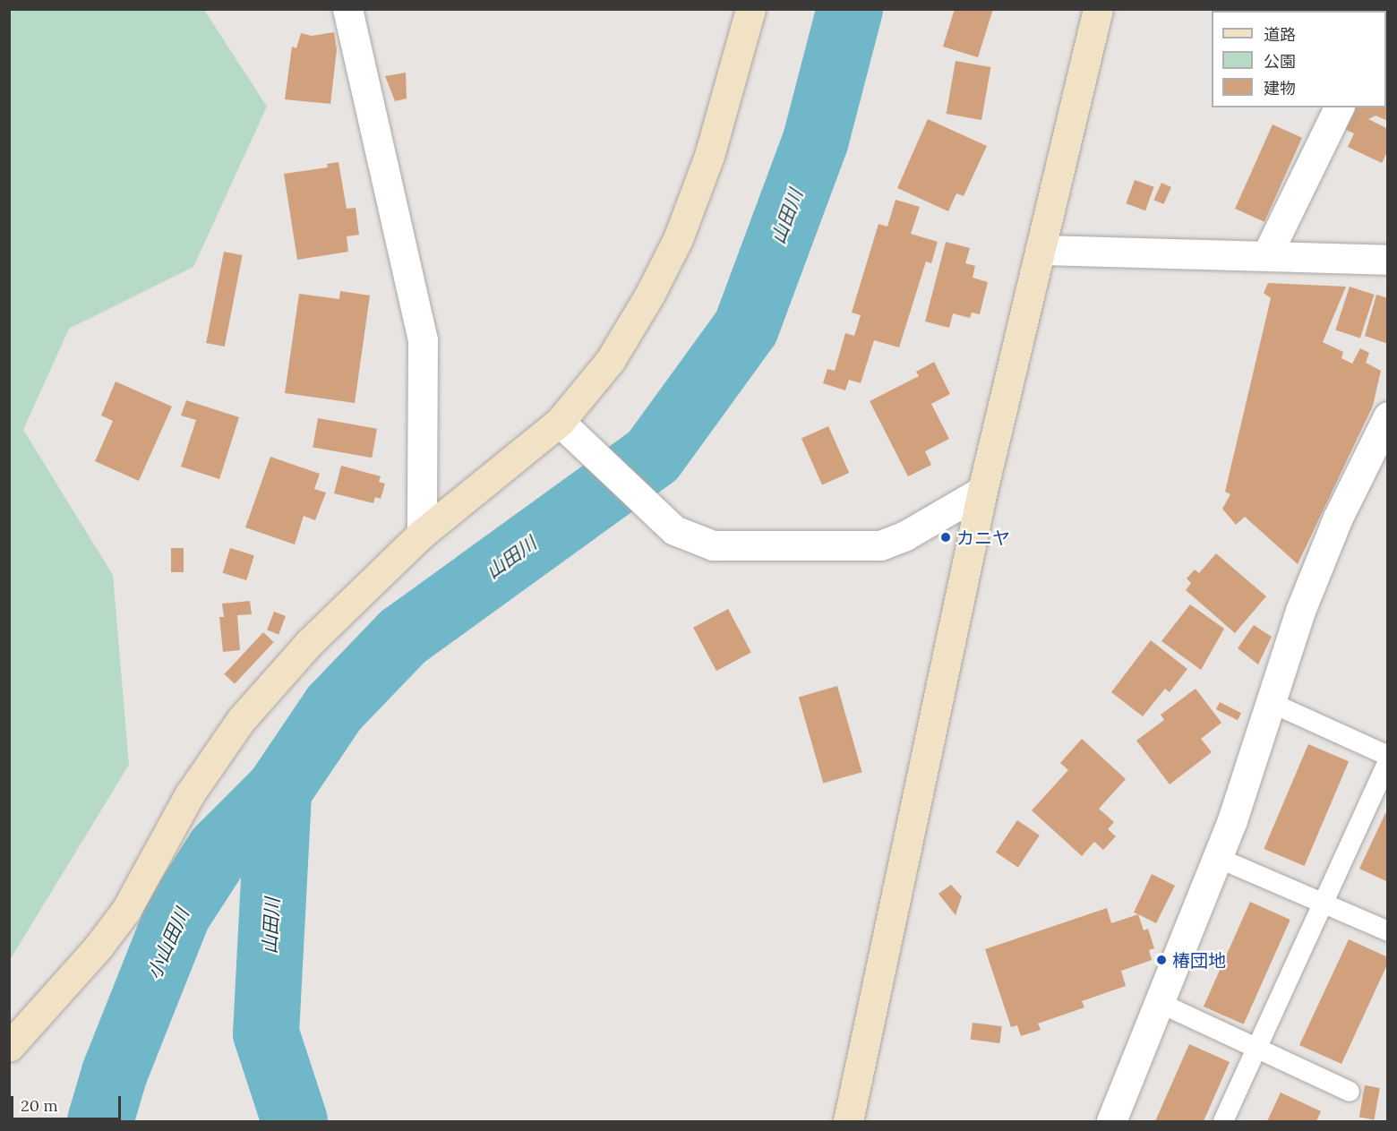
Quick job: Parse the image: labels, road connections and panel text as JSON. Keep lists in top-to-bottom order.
{
  "water": ["山田川", "小山田川"],
  "places": ["カニヤ", "椿団地"],
  "legend": ["道路", "公園", "建物"],
  "scale_bar": "20 m"
}
